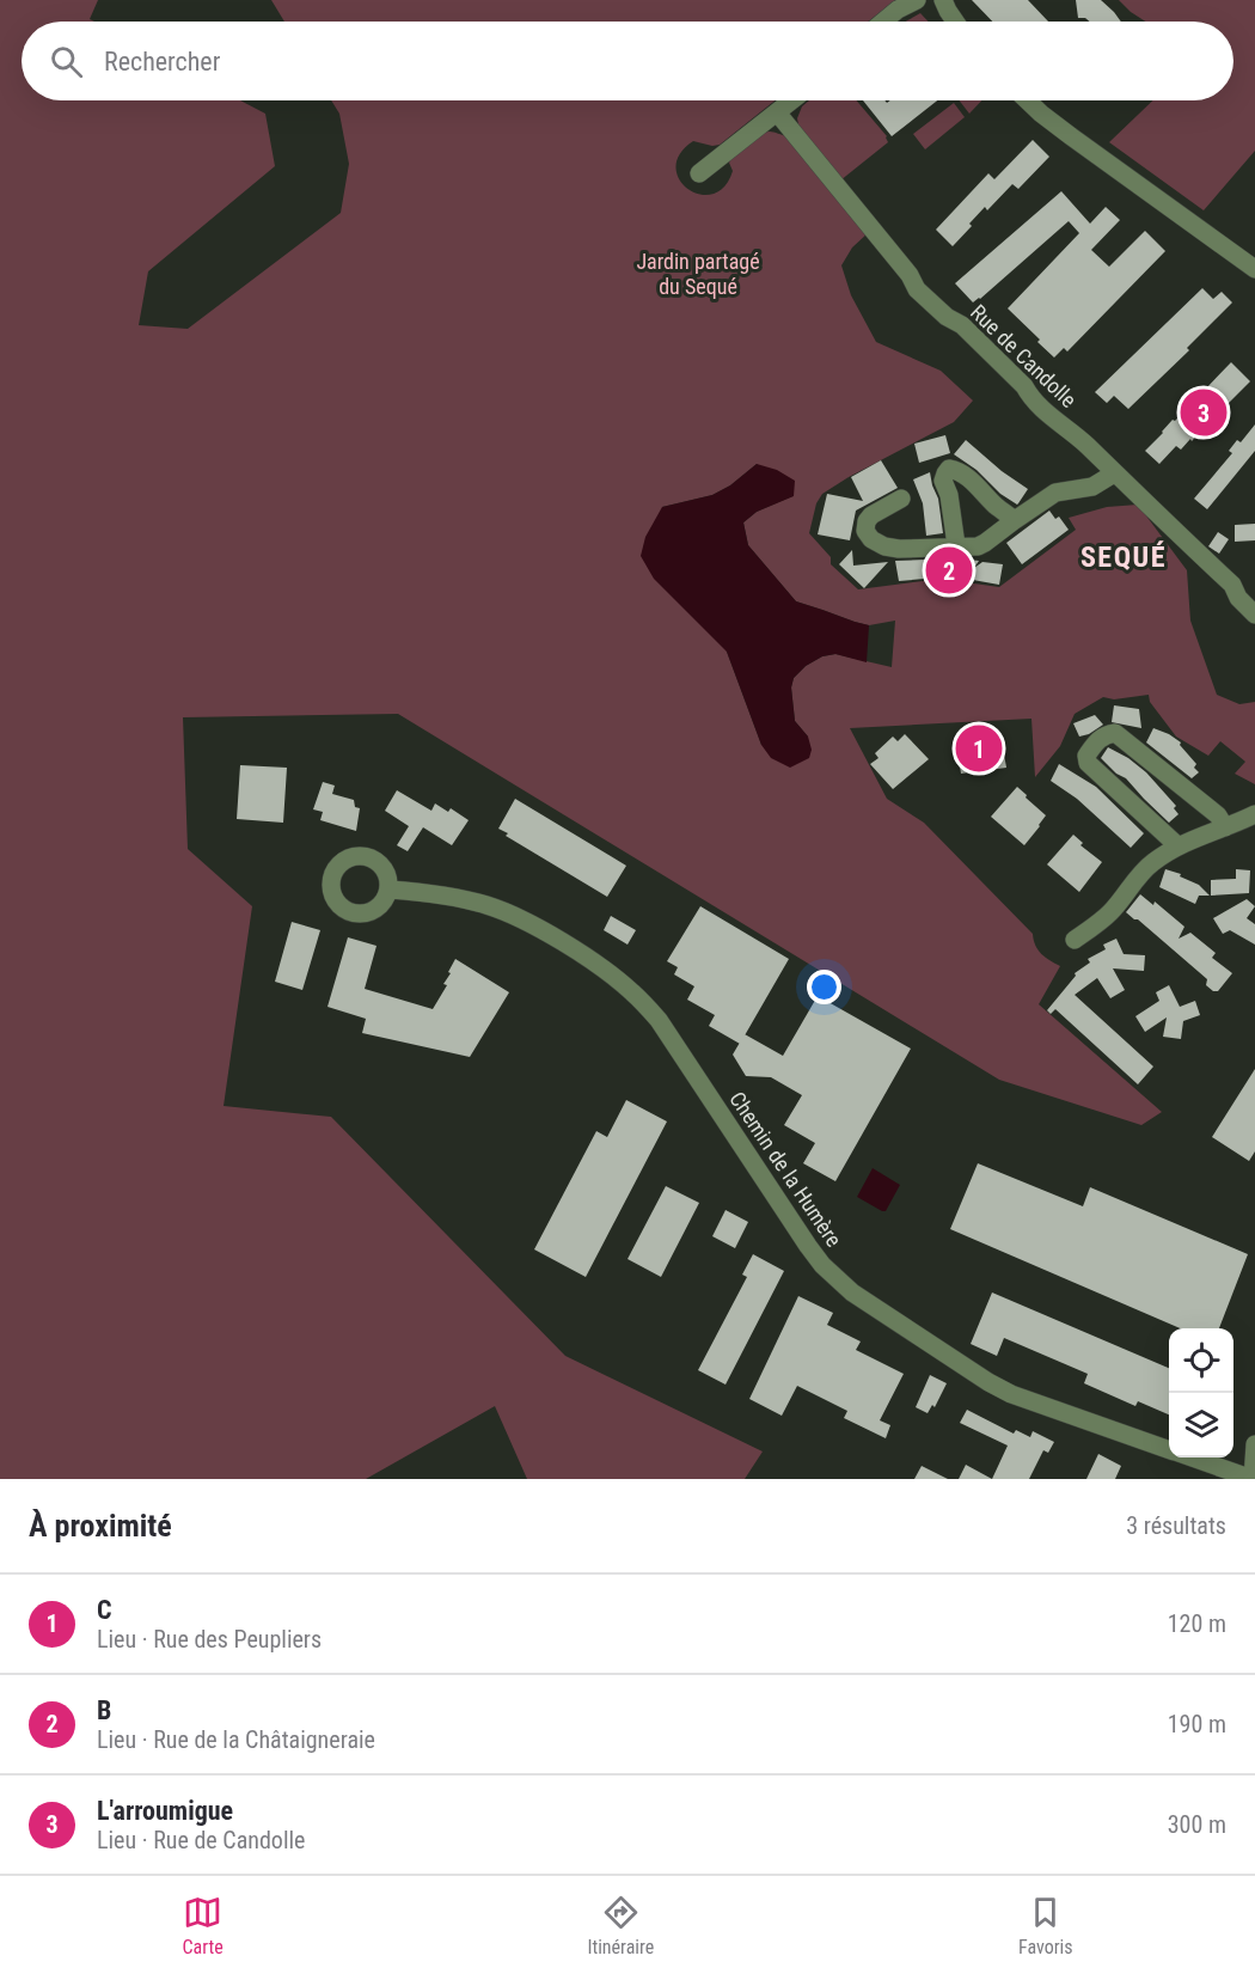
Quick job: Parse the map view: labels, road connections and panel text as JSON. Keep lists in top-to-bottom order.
{
  "streets": {
    "street": ["Rue de Candolle", "Chemin de la Humère"]
  },
  "districts": ["SEQUÉ"],
  "parks": ["Jardin partagé du Sequé"],
  "page": {
    "search": "Rechercher",
    "pins": ["3", "2", "1"],
    "heading": ["À proximité", "3 résultats"],
    "list": [
      {
        "mark": "1",
        "name": "C",
        "note": "Lieu · Rue des Peupliers",
        "value": "120 m"
      },
      {
        "mark": "2",
        "name": "B",
        "note": "Lieu · Rue de la Châtaigneraie",
        "value": "190 m"
      },
      {
        "mark": "3",
        "name": "L'arroumigue",
        "note": "Lieu · Rue de Candolle",
        "value": "300 m"
      }
    ],
    "nav": ["Carte", "Itinéraire", "Favoris"]
  }
}
